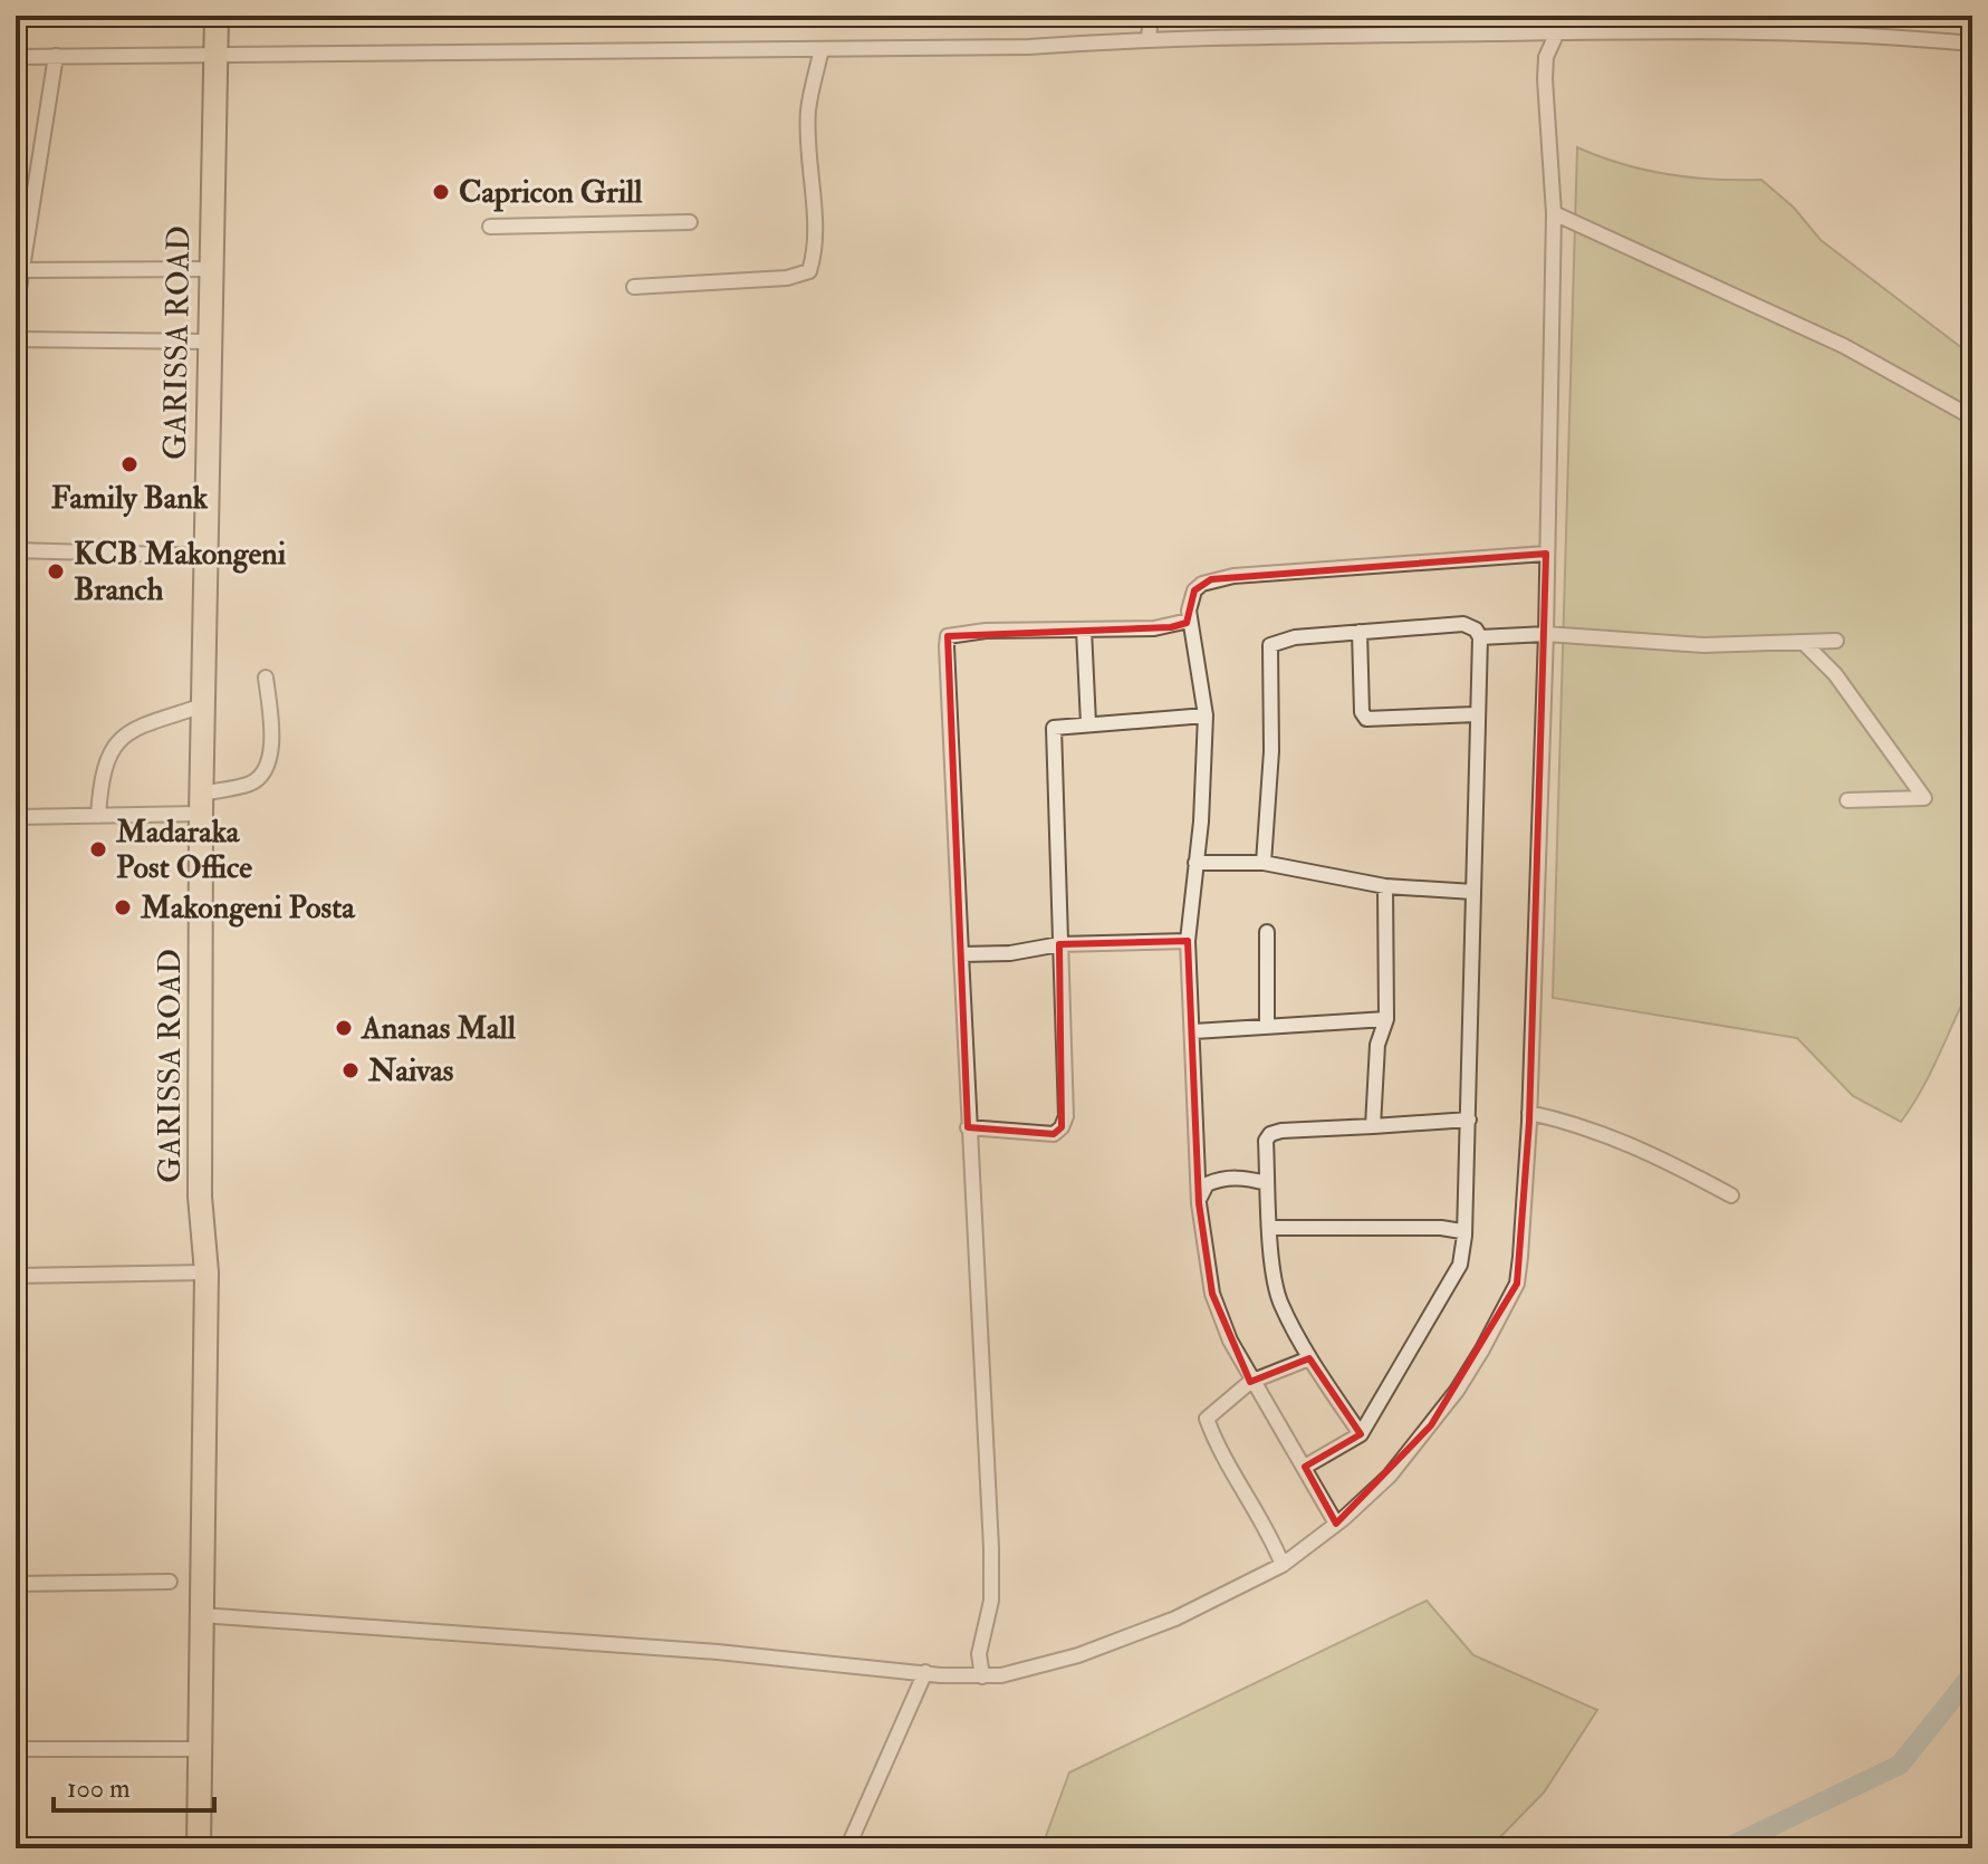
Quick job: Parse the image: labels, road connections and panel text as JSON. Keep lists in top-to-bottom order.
{
  "streets": {
    "highway": ["GARISSA ROAD"]
  },
  "places": [
    "Capricon Grill",
    "Family Bank",
    "KCB Makongeni Branch",
    "Madaraka Post Office",
    "Makongeni Posta",
    "Ananas Mall",
    "Naivas"
  ],
  "scale_bar": "100 m"
}
